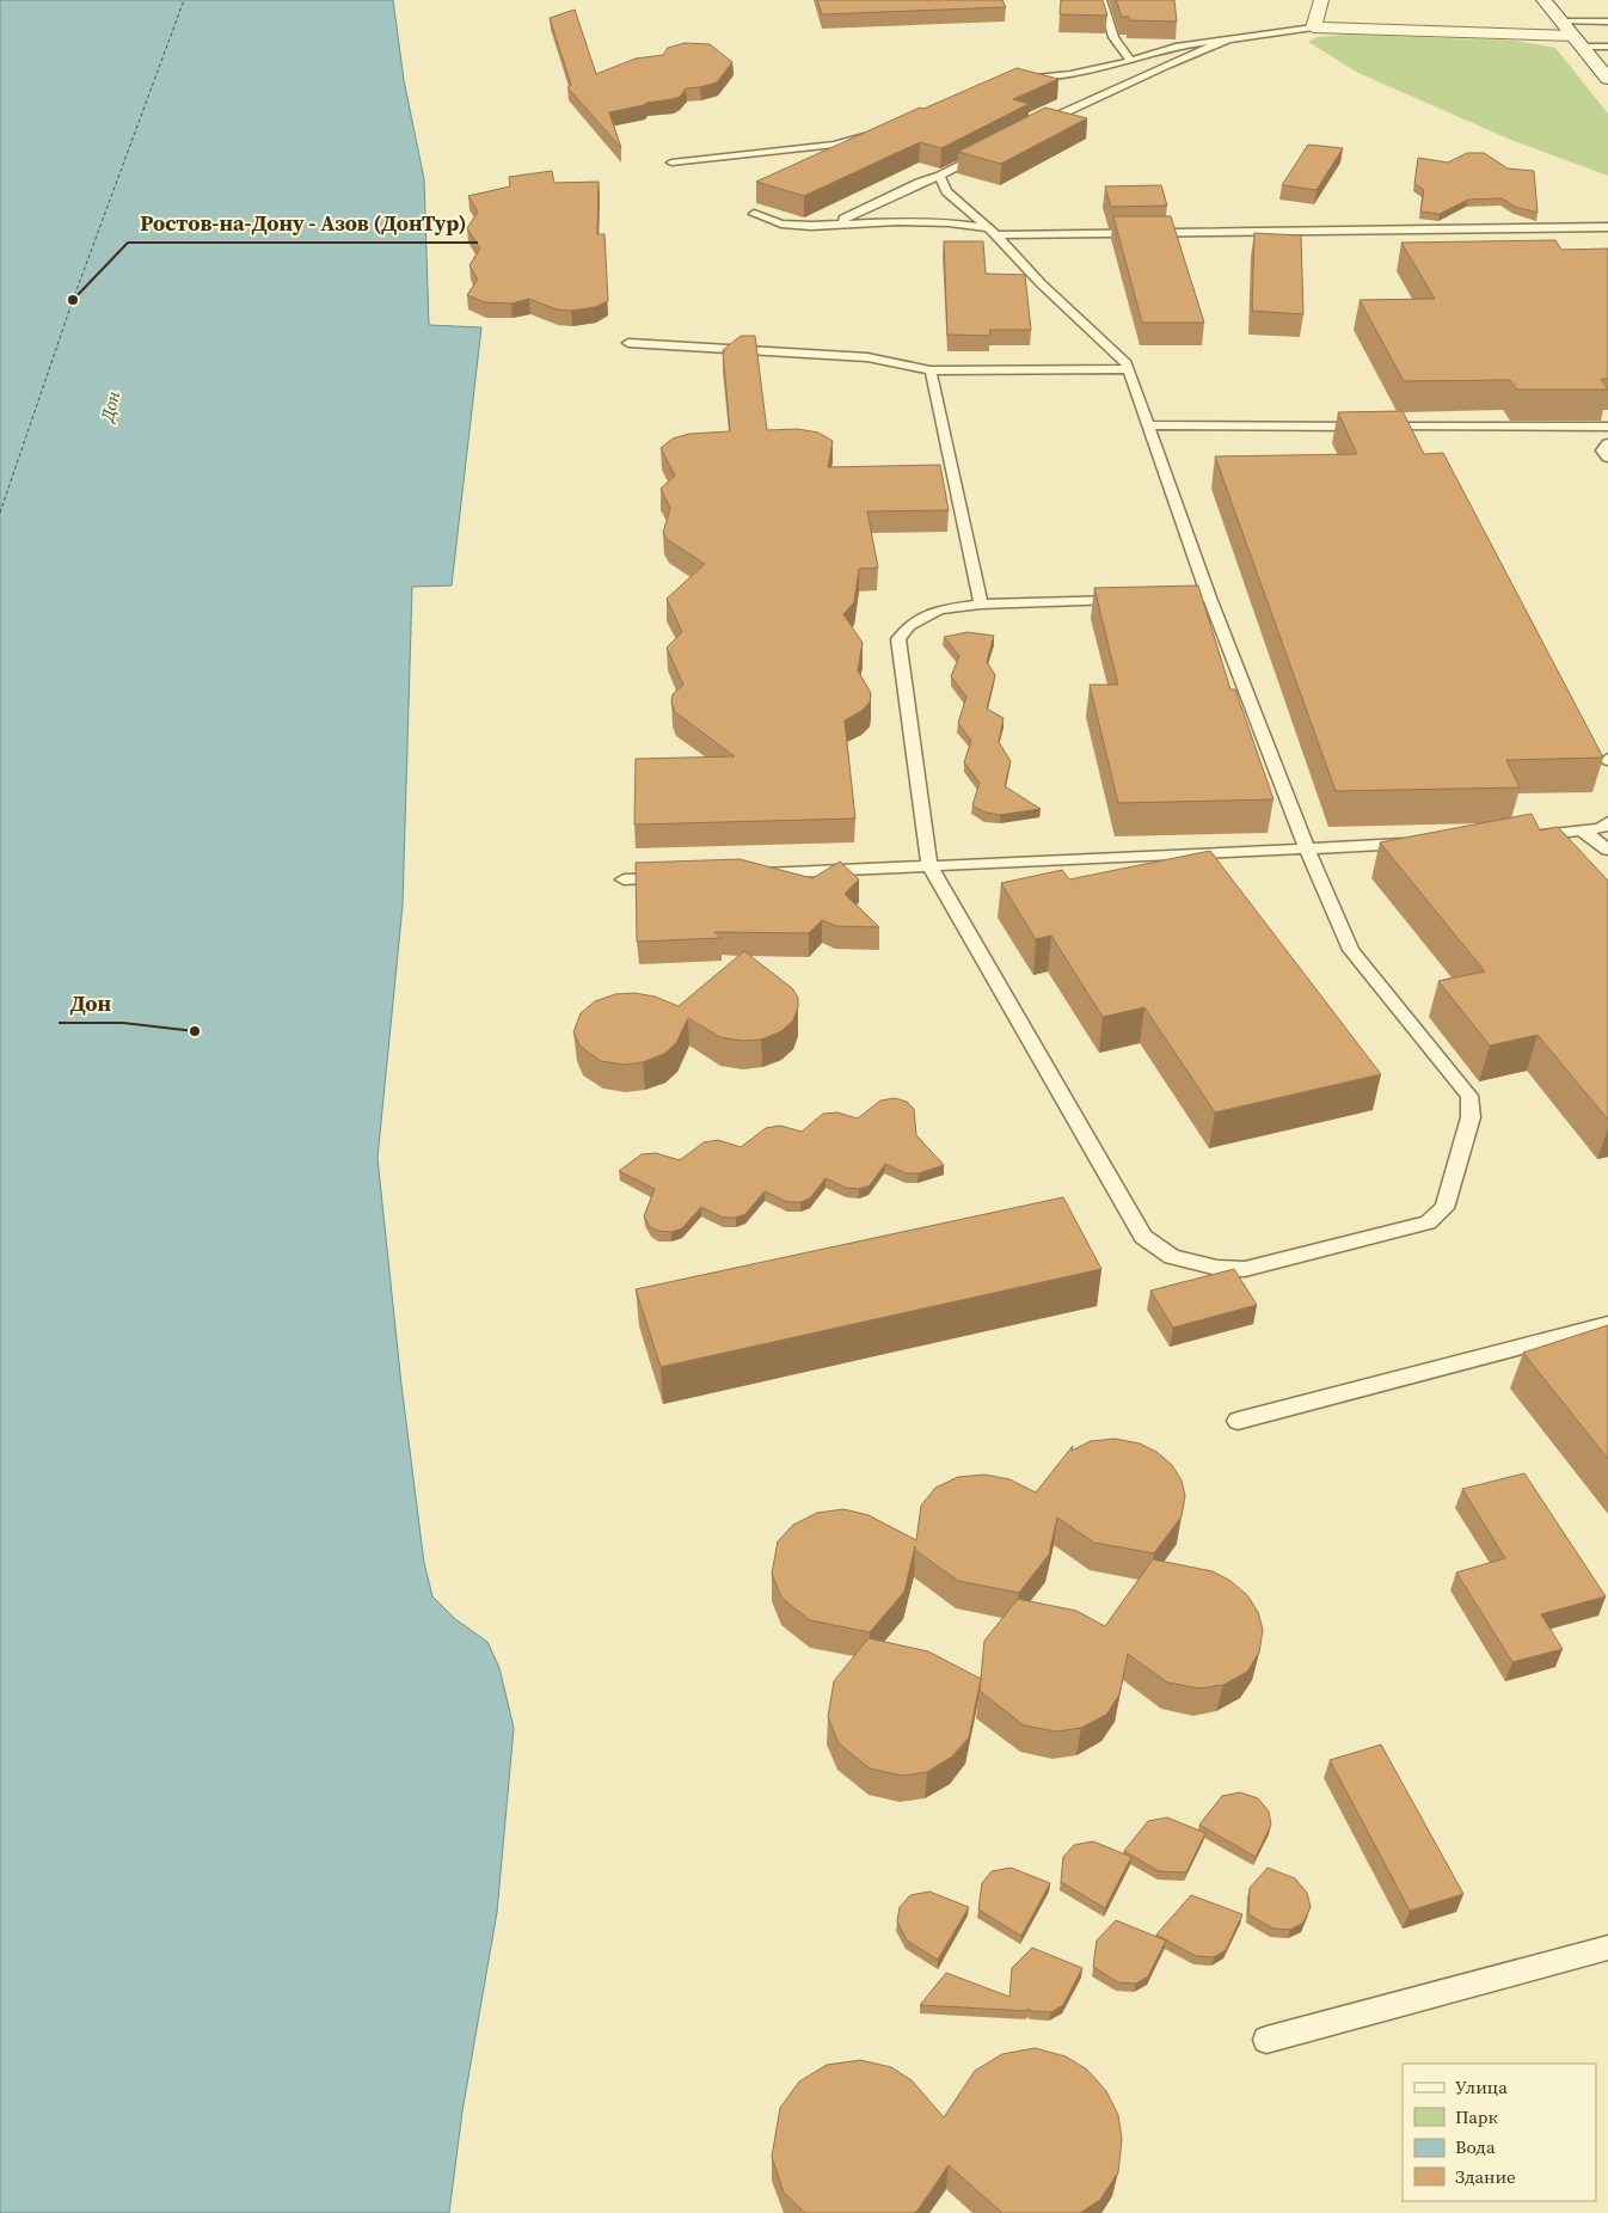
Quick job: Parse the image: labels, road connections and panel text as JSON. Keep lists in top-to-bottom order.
{
  "water": ["Дон"],
  "places": ["Ростов-на-Дону - Азов (ДонТур)", "Дон"],
  "legend": [
    "Улица",
    "Парк",
    "Вода",
    "Здание"
  ]
}
